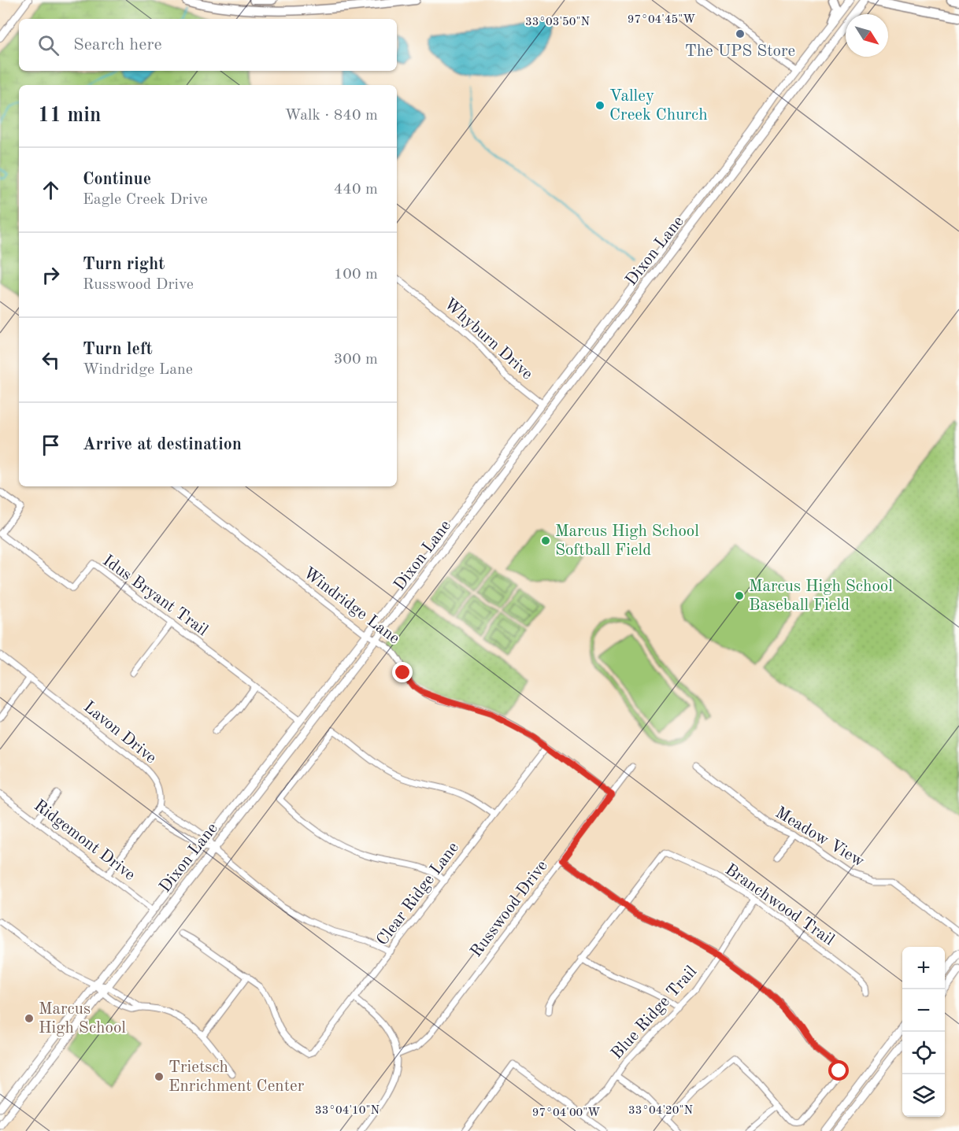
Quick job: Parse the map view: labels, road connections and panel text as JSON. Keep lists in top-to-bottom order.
{
  "streets": {
    "main road": ["Dixon Lane"],
    "street": [
      "Whyburn Drive",
      "Idus Bryant Trail",
      "Windridge Lane",
      "Lavon Drive",
      "Meadow View",
      "Ridgemont Drive",
      "Clear Ridge Lane",
      "Branchwood Trail",
      "Russwood Drive",
      "Blue Ridge Trail"
    ]
  },
  "crossings": [
    ["Dixon Lane", "Whyburn Drive"],
    ["Dixon Lane", "Idus Bryant Trail"],
    ["Dixon Lane", "Windridge Lane"],
    ["Dixon Lane", "Ridgemont Drive"],
    ["Windridge Lane", "Clear Ridge Lane"],
    ["Windridge Lane", "Russwood Drive"],
    ["Branchwood Trail", "Blue Ridge Trail"]
  ],
  "places": [
    "The UPS Store",
    "Valley Creek Church",
    "Marcus High School Softball Field",
    "Marcus High School Baseball Field",
    "Marcus High School",
    "Trietsch Enrichment Center"
  ],
  "north": "bottom right",
  "page": {
    "search": "Search here",
    "heading": ["11 min", "Walk · 840 m"],
    "list": [
      ["Continue", "Eagle Creek Drive", "440 m"],
      ["Turn right", "Russwood Drive", "100 m"],
      ["Turn left", "Windridge Lane", "300 m"],
      "Arrive at destination"
    ],
    "map_buttons": ["+", "−"]
  },
  "coordinates": [
    "97°04'45\"W",
    "33°03'50\"N",
    "33°04'10\"N",
    "33°04'20\"N",
    "97°04'00\"W"
  ]
}
